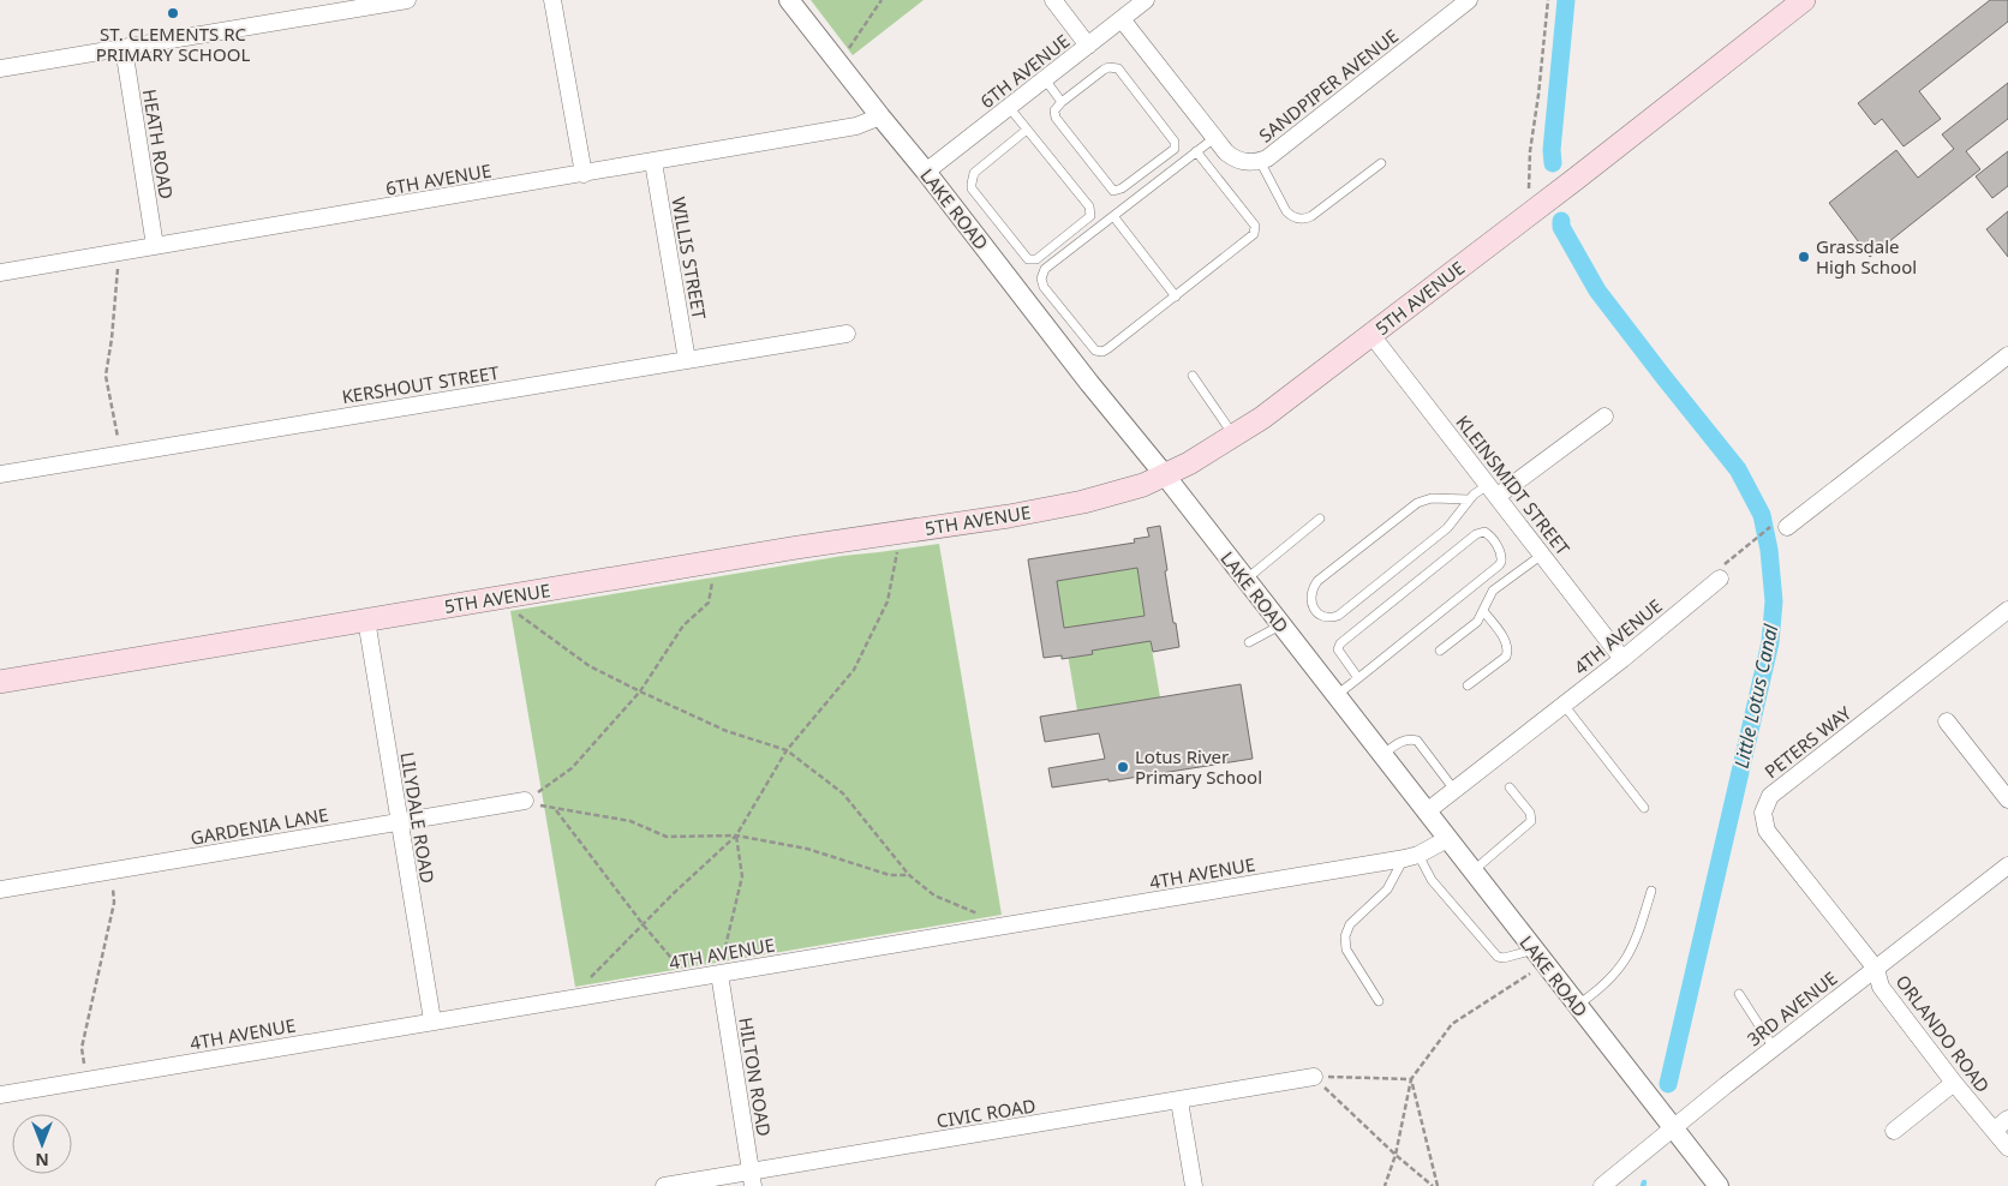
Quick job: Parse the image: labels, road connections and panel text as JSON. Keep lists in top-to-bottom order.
{
  "streets": {
    "main road": ["5TH AVENUE"],
    "street": [
      "6TH AVENUE",
      "SANDPIPER AVENUE",
      "HEATH ROAD",
      "LAKE ROAD",
      "WILLIS STREET",
      "KERSHOUT STREET",
      "KLEINSMIDT STREET",
      "4TH AVENUE",
      "PETERS WAY",
      "LILYDALE ROAD",
      "GARDENIA LANE",
      "3RD AVENUE",
      "ORLANDO ROAD",
      "HILTON ROAD",
      "CIVIC ROAD"
    ]
  },
  "crossings": [
    ["6TH AVENUE", "SANDPIPER AVENUE"],
    ["6TH AVENUE", "HEATH ROAD"],
    ["6TH AVENUE", "LAKE ROAD"],
    ["6TH AVENUE", "WILLIS STREET"],
    ["LAKE ROAD", "5TH AVENUE"],
    ["LAKE ROAD", "4TH AVENUE"],
    ["LAKE ROAD", "3RD AVENUE"],
    ["WILLIS STREET", "KERSHOUT STREET"],
    ["5TH AVENUE", "KLEINSMIDT STREET"],
    ["5TH AVENUE", "LILYDALE ROAD"],
    ["KLEINSMIDT STREET", "4TH AVENUE"],
    ["4TH AVENUE", "LILYDALE ROAD"],
    ["4TH AVENUE", "HILTON ROAD"],
    ["PETERS WAY", "3RD AVENUE"],
    ["PETERS WAY", "ORLANDO ROAD"],
    ["LILYDALE ROAD", "GARDENIA LANE"],
    ["3RD AVENUE", "ORLANDO ROAD"],
    ["HILTON ROAD", "CIVIC ROAD"]
  ],
  "water": ["Little Lotus Canal"],
  "places": ["ST. CLEMENTS RC PRIMARY SCHOOL", "Grassdale High School", "Lotus River Primary School"],
  "north": "bottom"
}
